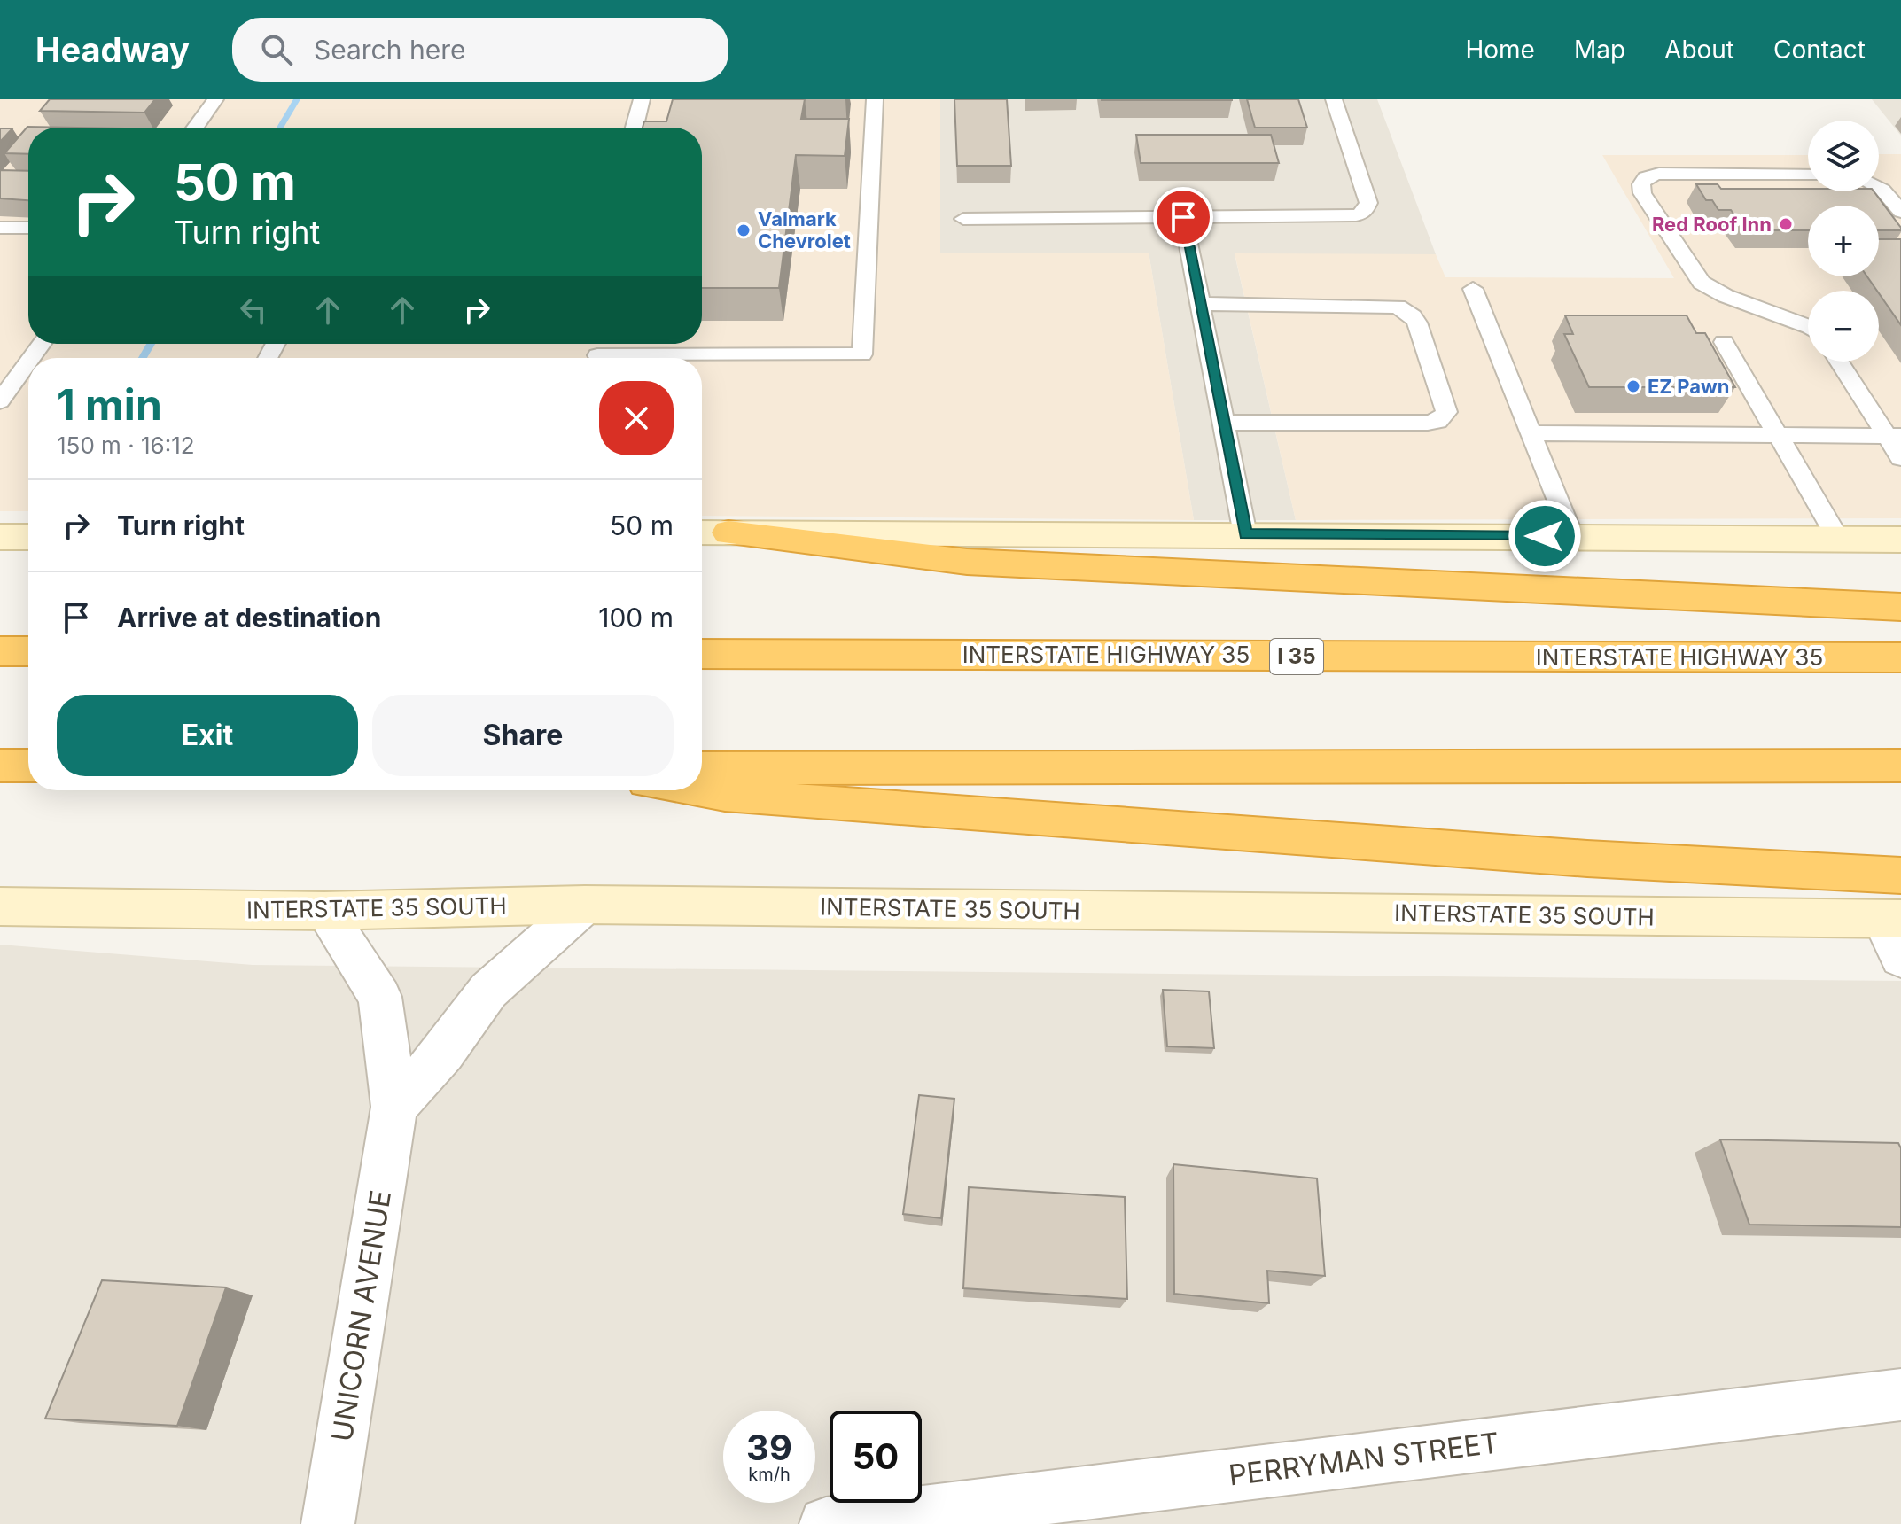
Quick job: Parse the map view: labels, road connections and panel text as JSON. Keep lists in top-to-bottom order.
{
  "streets": {
    "highway": ["INTERSTATE HIGHWAY 35", "I 35"],
    "main road": ["INTERSTATE 35 SOUTH"],
    "street": ["UNICORN AVENUE", "PERRYMAN STREET"]
  },
  "crossings": [
    ["INTERSTATE 35 SOUTH", "UNICORN AVENUE"]
  ],
  "places": ["Red Roof Inn", "Valmark Chevrolet", "EZ Pawn"],
  "page": {
    "header": "Headway",
    "search": "Search here",
    "nav": [
      "Home",
      "Map",
      "About",
      "Contact"
    ],
    "map_buttons": ["+", "−"],
    "turn": ["50 m", "Turn right"],
    "heading": ["1 min", "150 m · 16:12"],
    "list": [
      {
        "name": "Turn right",
        "value": "50 m"
      },
      {
        "name": "Arrive at destination",
        "value": "100 m"
      }
    ],
    "buttons": ["Exit", "Share"],
    "speed": "39 km/h",
    "limit": "50"
  }
}
